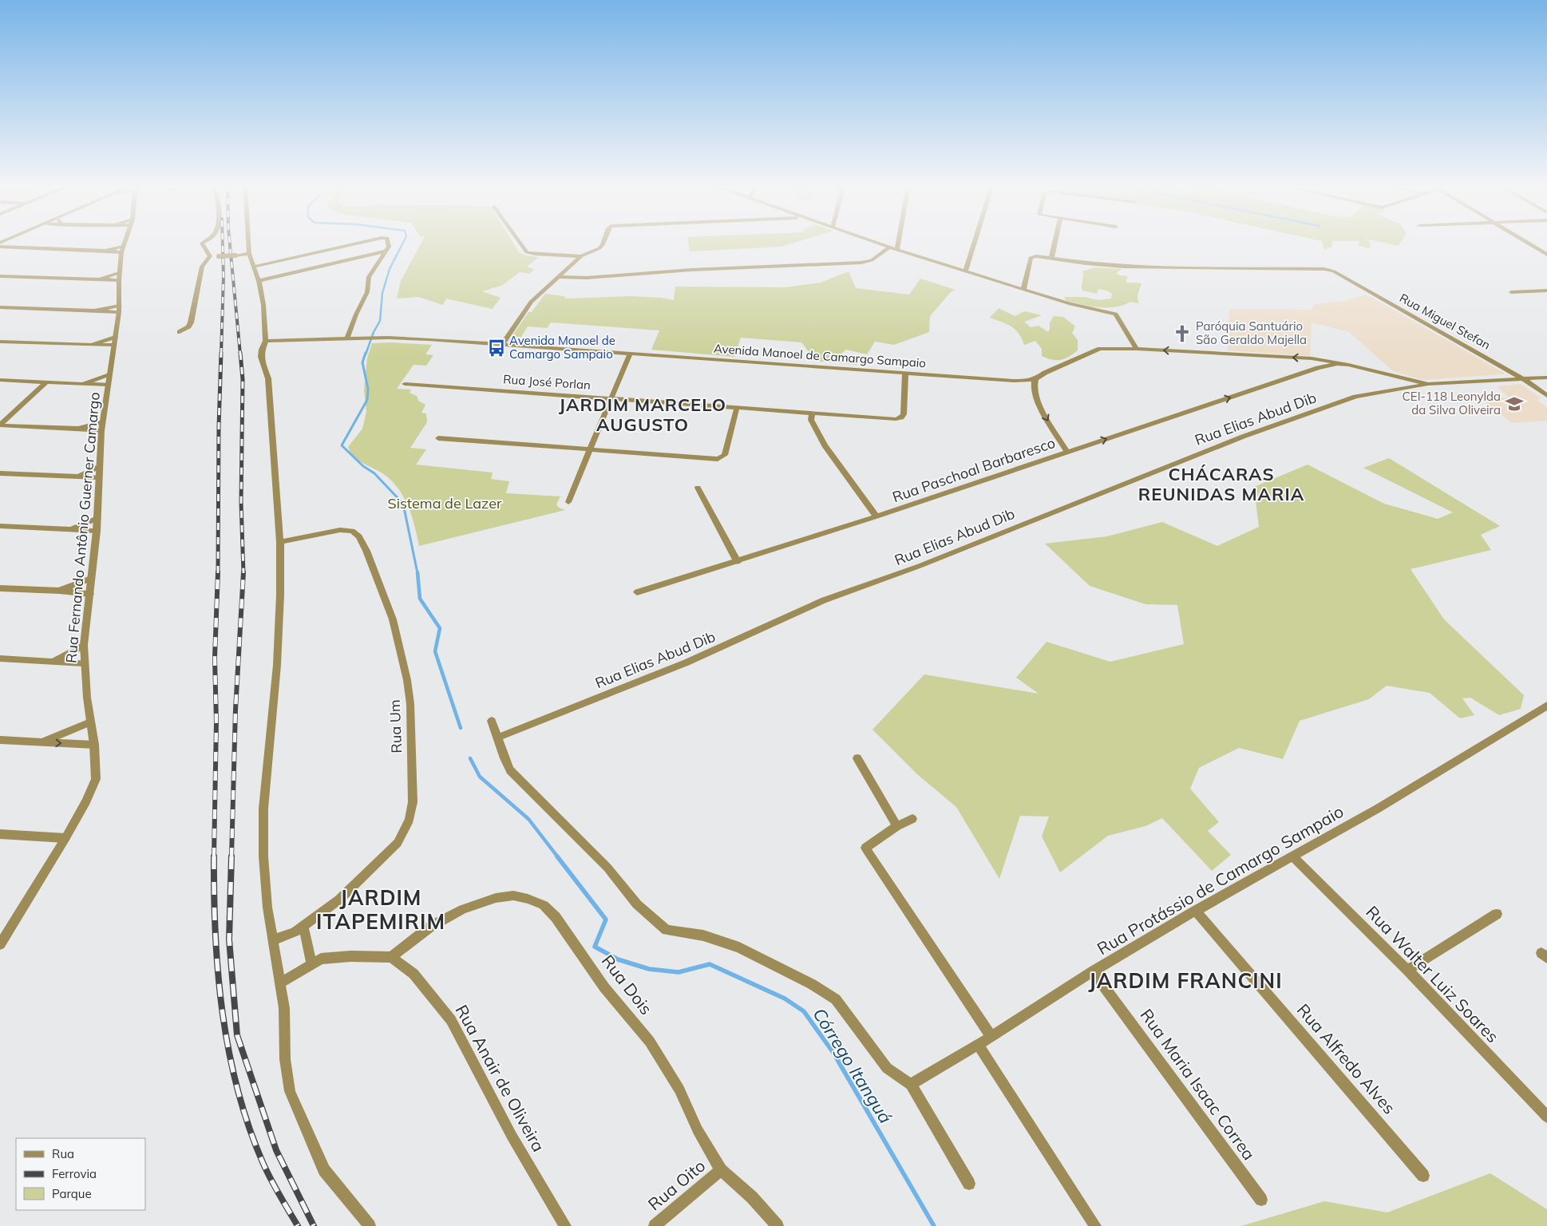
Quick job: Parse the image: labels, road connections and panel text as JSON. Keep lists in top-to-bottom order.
{
  "streets": {
    "street": [
      "Rua Miguel Stefan",
      "Avenida Manoel de Camargo Sampaio",
      "Rua José Porlan",
      "Rua Elias Abud Dib",
      "Rua Paschoal Barbaresco",
      "Rua Fernando Antônio Guerner Camargo",
      "Rua Um",
      "Rua Protássio de Camargo Sampaio",
      "Rua Walter Luiz Soares",
      "Rua Dois",
      "Rua Alfredo Alves",
      "Rua Anair de Oliveira",
      "Rua Maria Isaac Correa",
      "Rua Oito"
    ]
  },
  "crossings": [
    ["Rua Miguel Stefan", "Avenida Manoel de Camargo Sampaio"],
    ["Avenida Manoel de Camargo Sampaio", "Rua José Porlan"],
    ["Avenida Manoel de Camargo Sampaio", "Rua Elias Abud Dib"],
    ["Avenida Manoel de Camargo Sampaio", "Rua Paschoal Barbaresco"],
    ["Rua Protássio de Camargo Sampaio", "Rua Walter Luiz Soares"],
    ["Rua Protássio de Camargo Sampaio", "Rua Alfredo Alves"],
    ["Rua Protássio de Camargo Sampaio", "Rua Maria Isaac Correa"],
    ["Rua Dois", "Rua Anair de Oliveira"],
    ["Rua Dois", "Rua Oito"]
  ],
  "one_way": ["Rua Paschoal Barbaresco"],
  "districts": [
    "JARDIM MARCELO AUGUSTO",
    "CHÁCARAS REUNIDAS MARIA",
    "JARDIM ITAPEMIRIM",
    "JARDIM FRANCINI"
  ],
  "water": ["Córrego Itanguá"],
  "parks": ["Sistema de Lazer"],
  "places": {
    "church": ["Paróquia Santuário São Geraldo Majella"],
    "bus stop": ["Avenida Manoel de Camargo Sampaio"],
    "school or university": ["CEI-118 Leonylda da Silva Oliveira"]
  },
  "legend": ["Rua", "Ferrovia", "Parque"]
}
